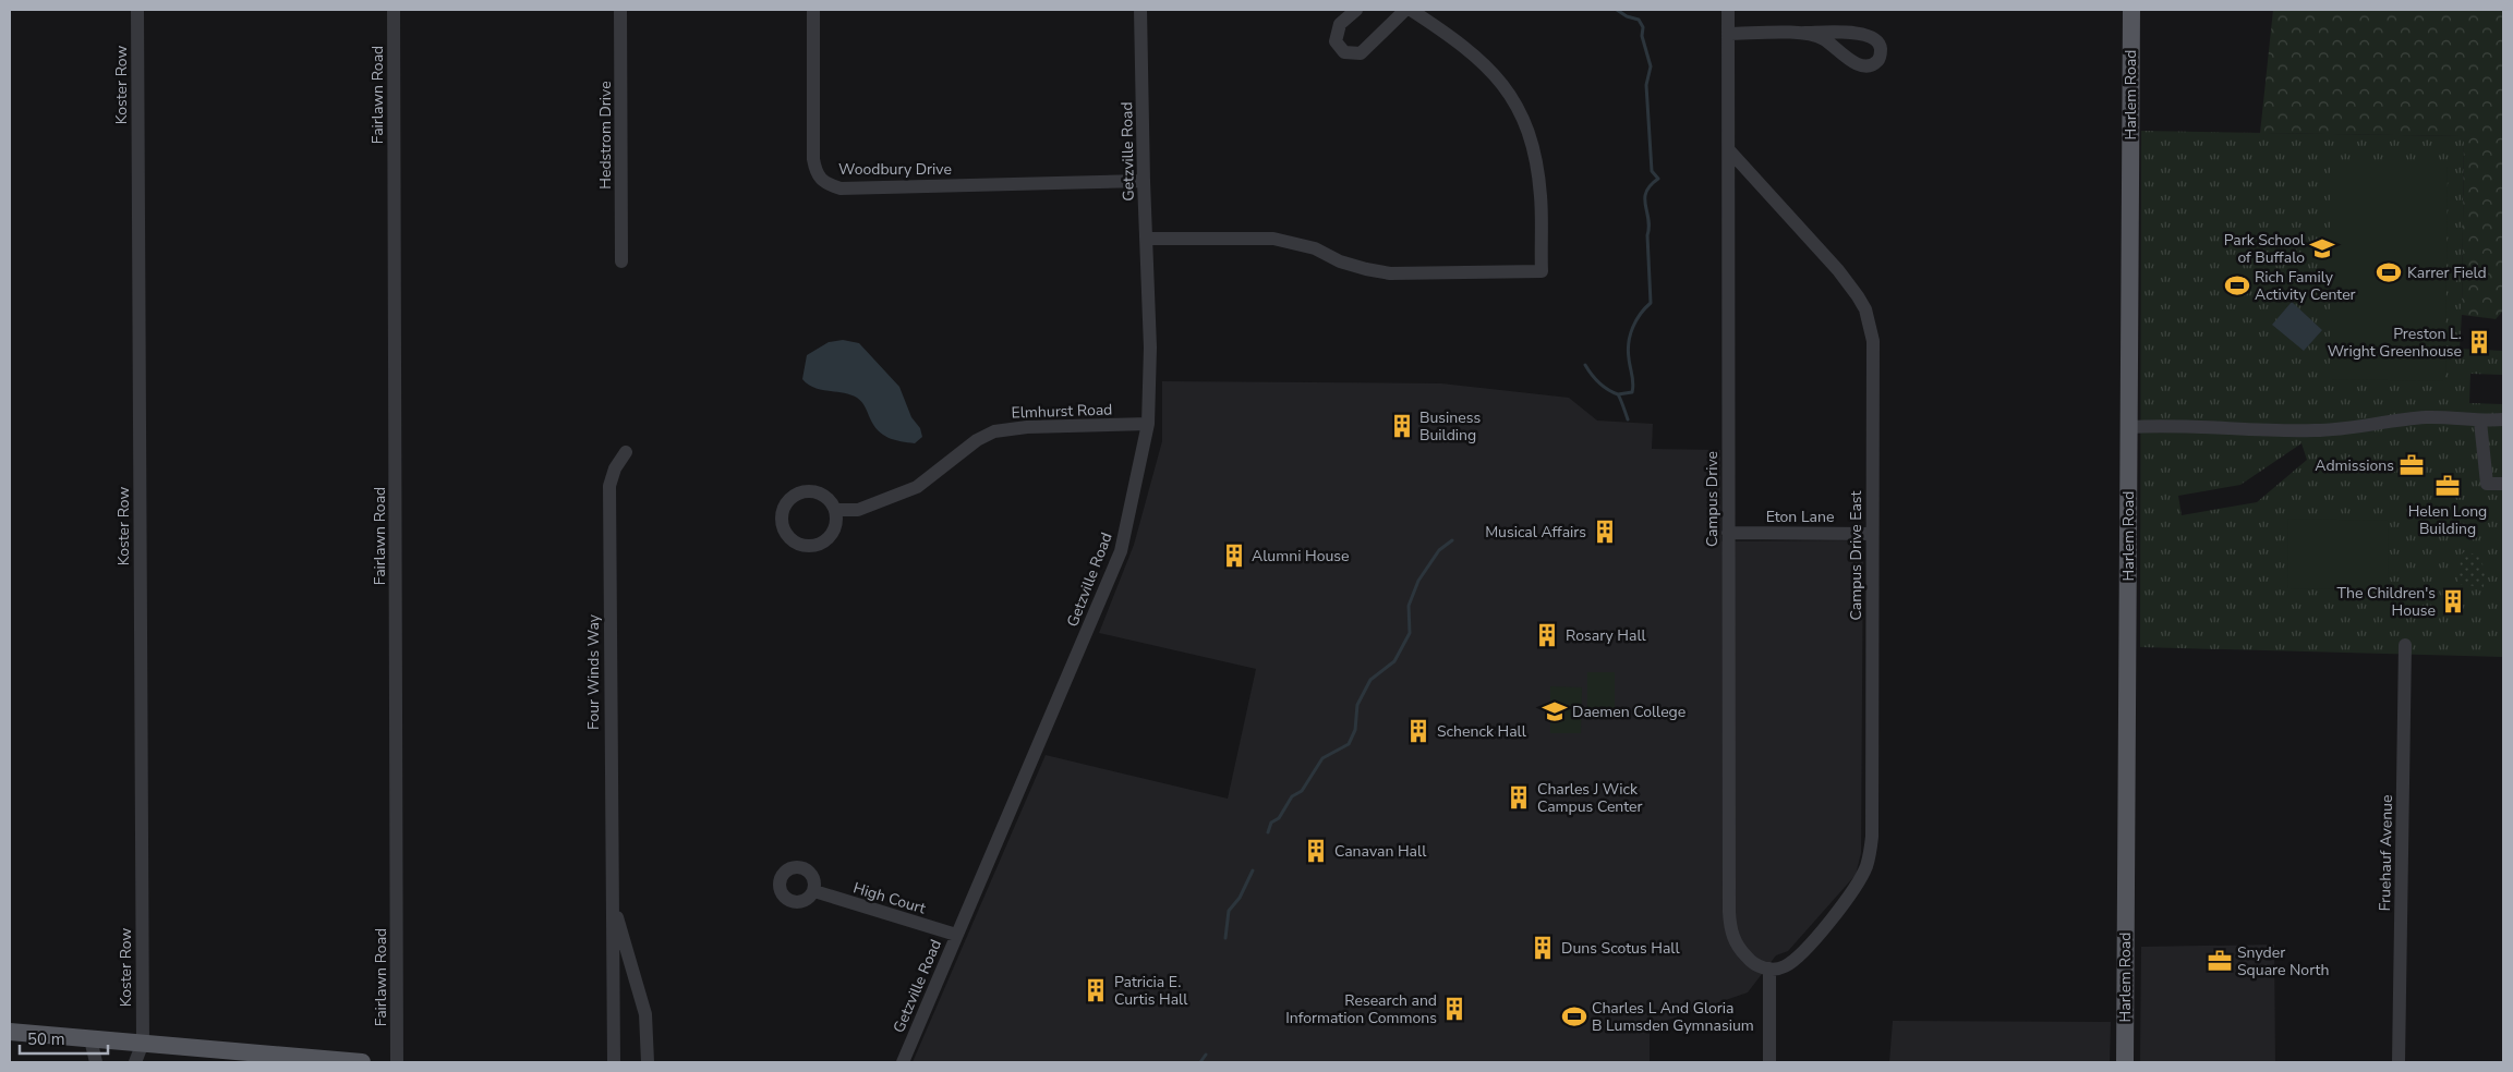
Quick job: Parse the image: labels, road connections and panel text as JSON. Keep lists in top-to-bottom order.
{
  "streets": {
    "main road": ["Harlem Road"],
    "street": [
      "Koster Row",
      "Fairlawn Road",
      "Hedstrom Drive",
      "Getzville Road",
      "Woodbury Drive",
      "Elmhurst Road",
      "Campus Drive",
      "Eton Lane",
      "Campus Drive East",
      "Four Winds Way",
      "Fruehauf Avenue",
      "High Court"
    ]
  },
  "crossings": [
    ["Getzville Road", "Woodbury Drive"],
    ["Getzville Road", "Elmhurst Road"],
    ["Getzville Road", "High Court"],
    ["Campus Drive", "Eton Lane"],
    ["Campus Drive", "Campus Drive East"],
    ["Eton Lane", "Campus Drive East"]
  ],
  "places": {
    "school or university": ["Park School of Buffalo", "Daemen College"],
    "sports": ["Karrer Field", "Rich Family Activity Center", "Charles L And Gloria B Lumsden Gymnasium"],
    "building": [
      "Preston L. Wright Greenhouse",
      "Business Building",
      "Musical Affairs",
      "Alumni House",
      "The Children's House",
      "Rosary Hall",
      "Schenck Hall",
      "Charles J Wick Campus Center",
      "Canavan Hall",
      "Duns Scotus Hall",
      "Patricia E. Curtis Hall",
      "Research and Information Commons"
    ],
    "office": ["Admissions", "Helen Long Building", "Snyder Square North"]
  },
  "scale_bar": "50 m"
}
